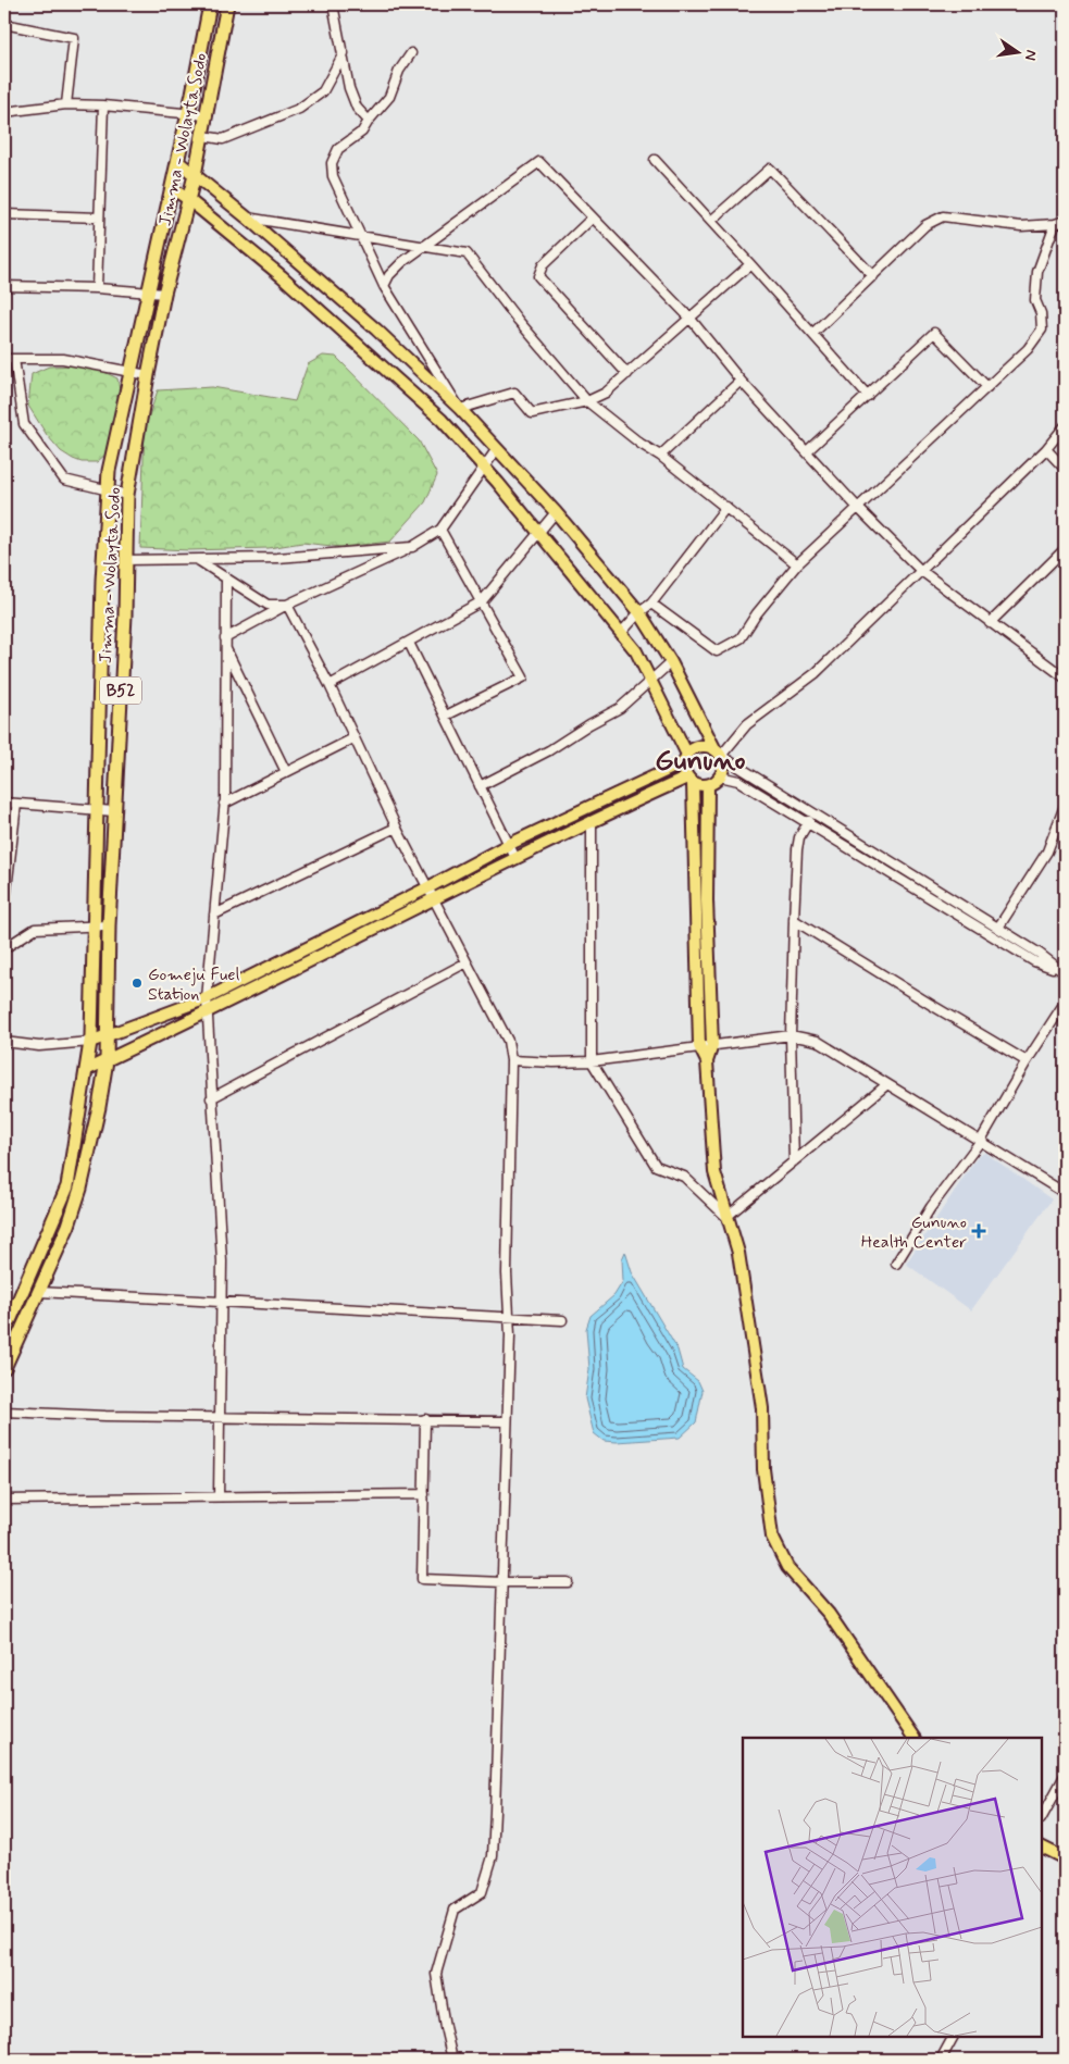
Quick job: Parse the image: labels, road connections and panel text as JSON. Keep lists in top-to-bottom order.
{
  "streets": {
    "highway": ["Jimma - Wolayta Sodo", "B52"]
  },
  "districts": ["Gununo"],
  "places": {
    "other": ["Gomeju Fuel Station"],
    "health": ["Gununo Health Center"]
  },
  "north": "right"
}
